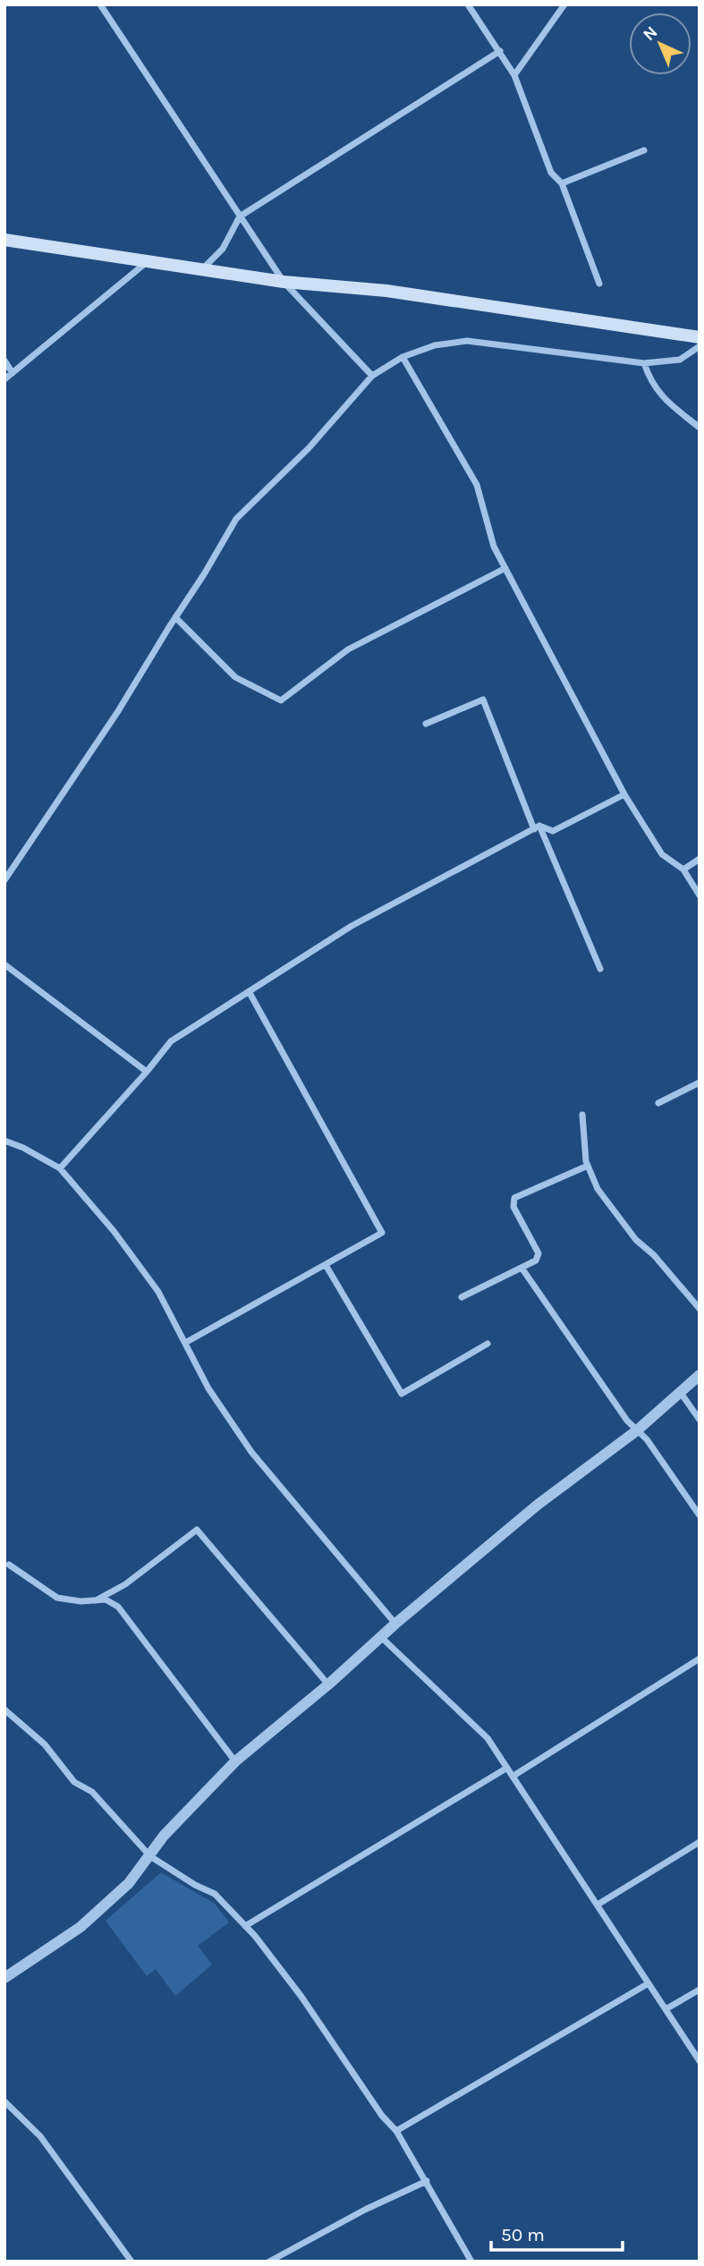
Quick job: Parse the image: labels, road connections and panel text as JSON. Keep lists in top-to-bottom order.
{
  "scale_bar": "50 m",
  "north": "top left"
}
